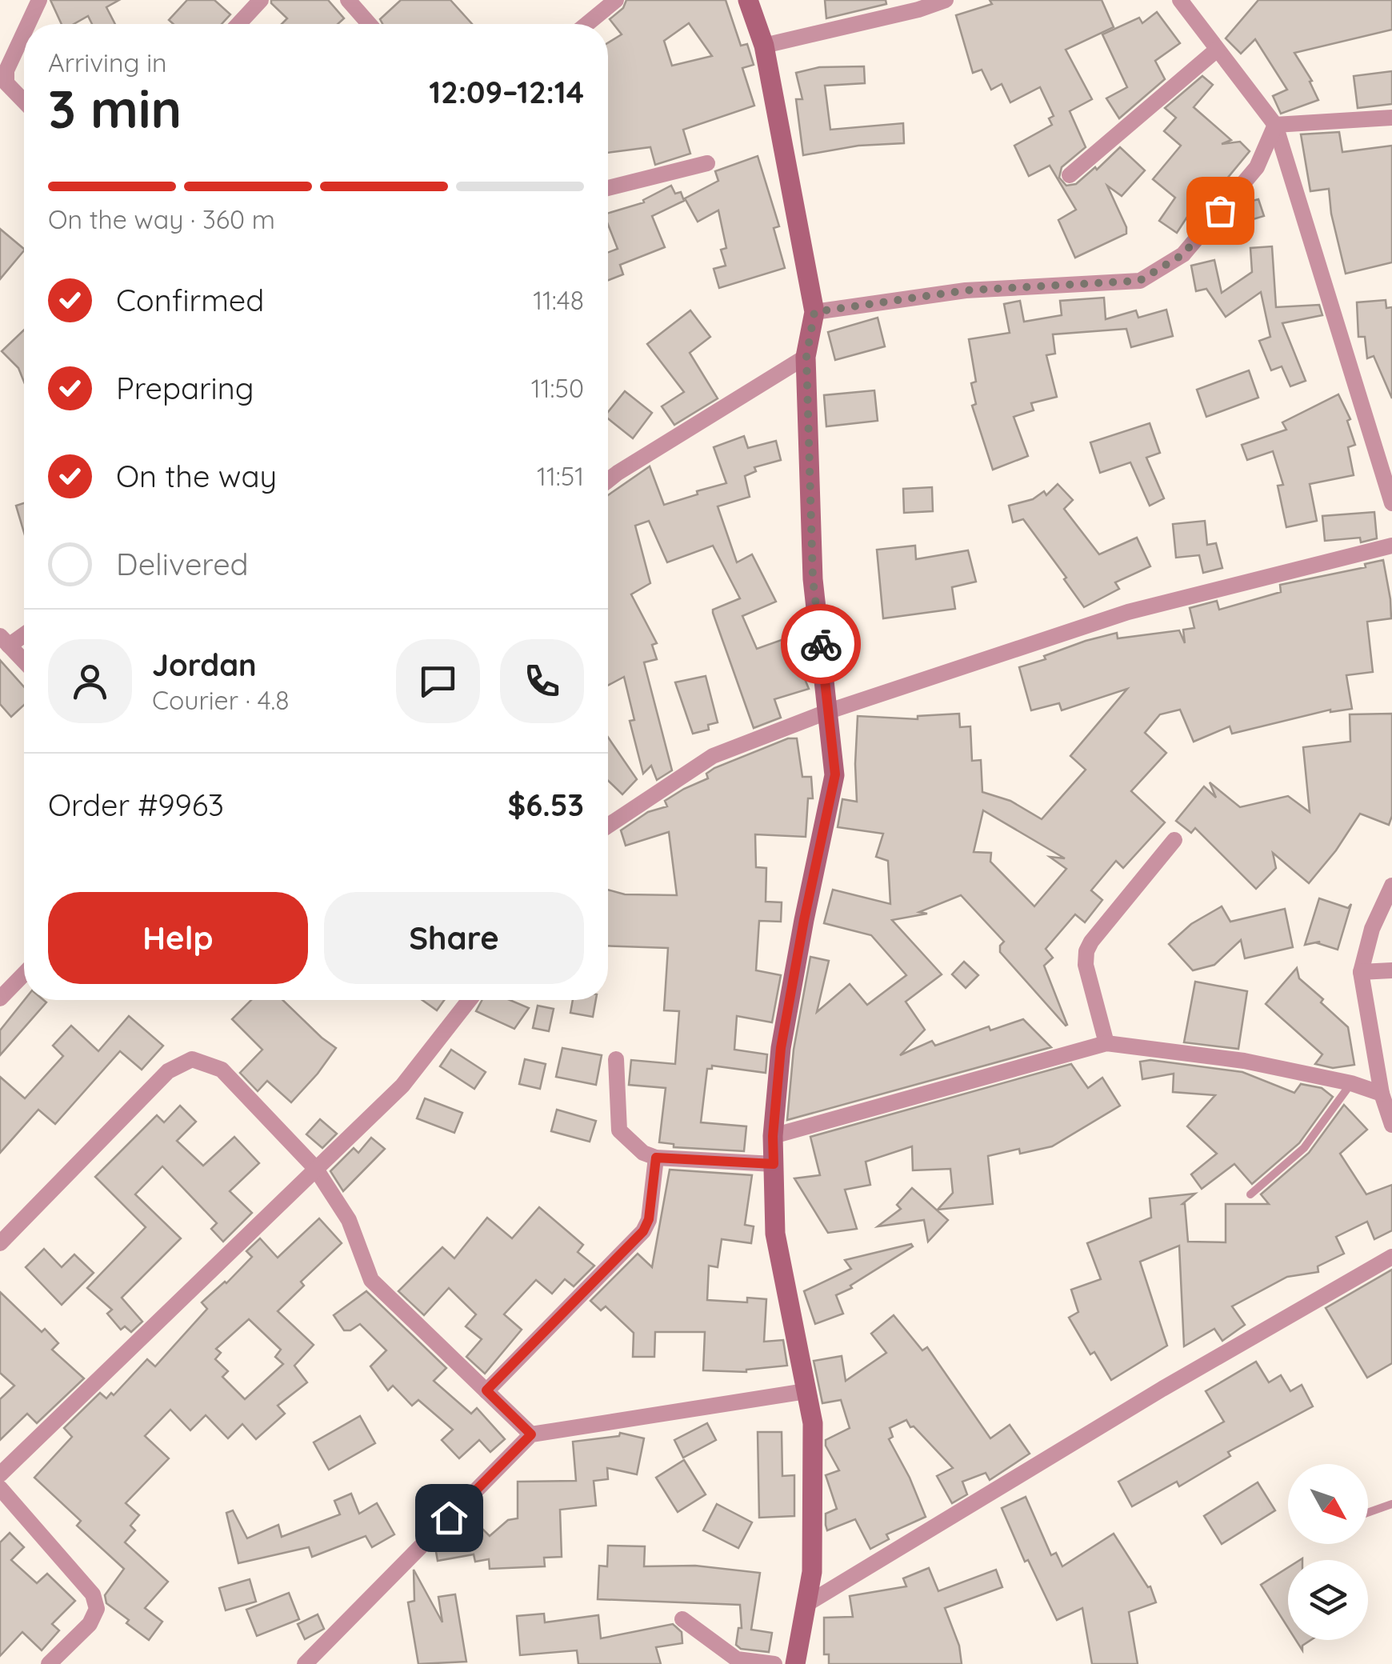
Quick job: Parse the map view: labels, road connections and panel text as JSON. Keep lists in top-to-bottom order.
{
  "north": "bottom right",
  "page": {
    "heading": ["3 min", "Arriving in", "12:09–12:14"],
    "panel": [
      "Jordan",
      "Courier · 4.8",
      "Order #9963",
      "$6.53"
    ],
    "bar": "On the way · 360 m",
    "list": [
      ["Confirmed", "11:48"],
      ["Preparing", "11:50"],
      ["On the way", "11:51"],
      "Delivered"
    ],
    "buttons": ["Help", "Share"]
  }
}
